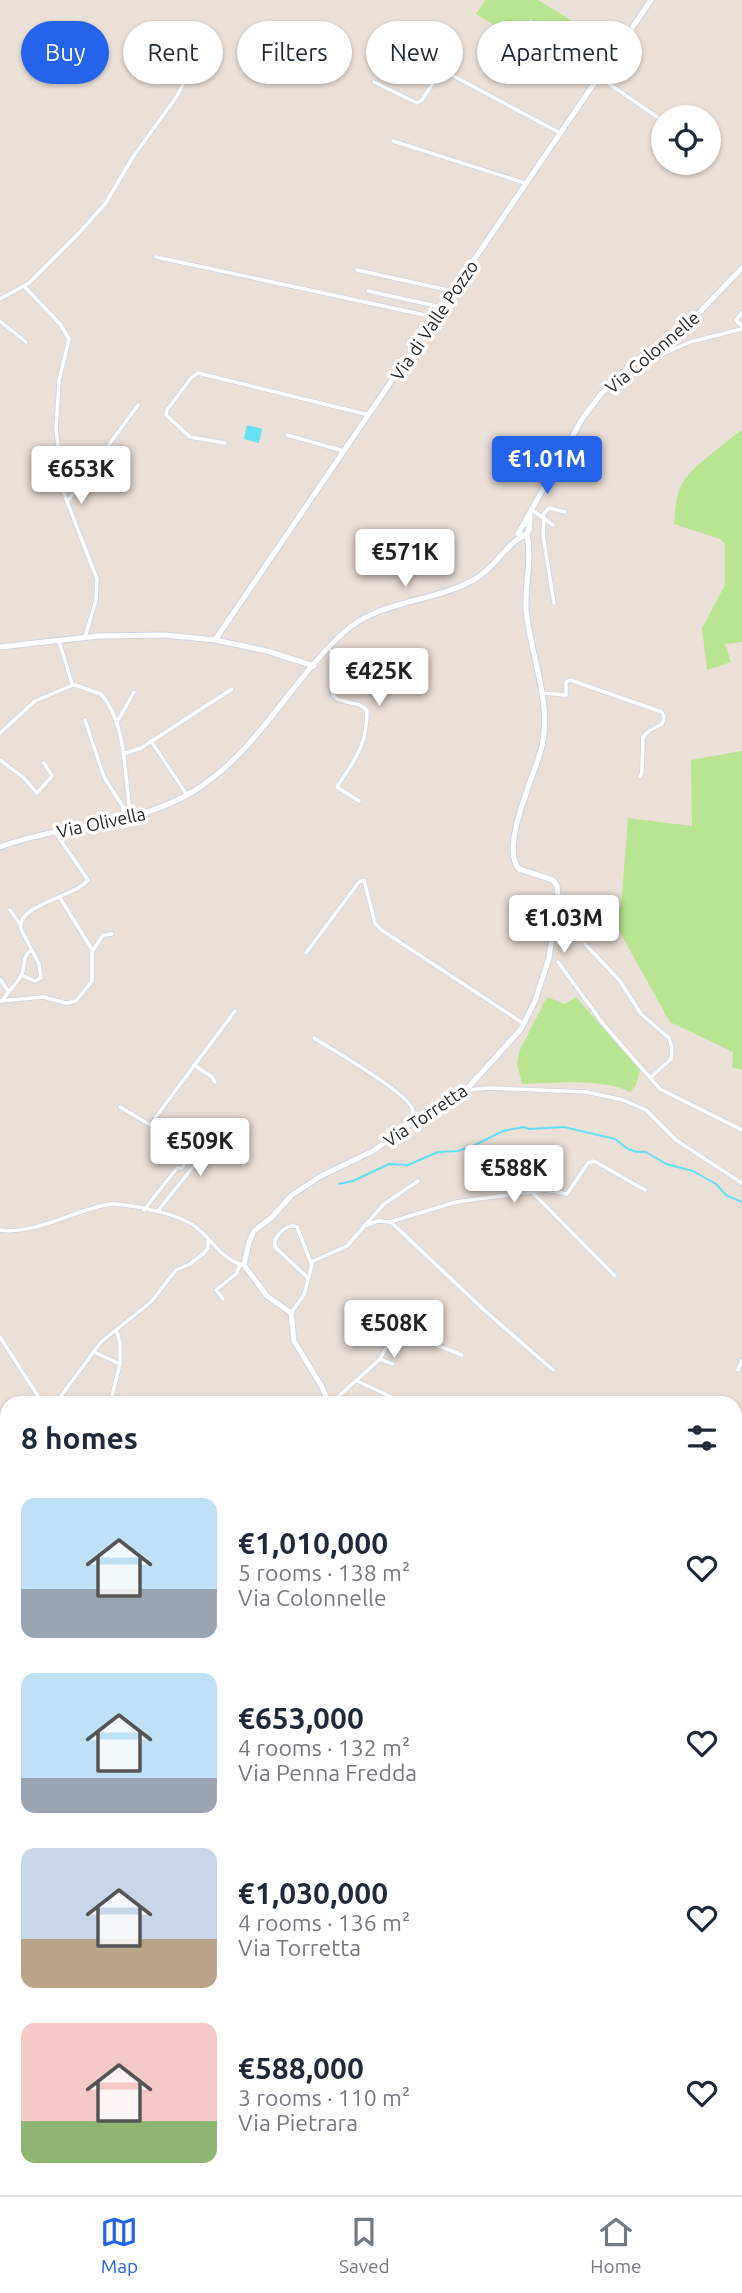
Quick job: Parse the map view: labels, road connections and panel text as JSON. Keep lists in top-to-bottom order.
{
  "streets": {
    "street": [
      "Via di Valle Pozzo",
      "Via Colonnelle",
      "Via Olivella",
      "Via Torretta"
    ]
  },
  "crossings": [
    ["Via Colonnelle", "Via Olivella"],
    ["Via Colonnelle", "Via Torretta"]
  ],
  "page": {
    "chip": [
      "Buy",
      "Rent",
      "Filters",
      "New",
      "Apartment"
    ],
    "price": [
      "€1.01M",
      "€653K",
      "€571K",
      "€425K",
      "€1.03M",
      "€509K",
      "€588K",
      "€508K"
    ],
    "heading": "8 homes",
    "list": [
      {
        "name": "€1,010,000",
        "note": "5 rooms · 138 m² · Via Colonnelle"
      },
      {
        "name": "€653,000",
        "note": "4 rooms · 132 m² · Via Penna Fredda"
      },
      {
        "name": "€1,030,000",
        "note": "4 rooms · 136 m² · Via Torretta"
      },
      {
        "name": "€588,000",
        "note": "3 rooms · 110 m² · Via Pietrara"
      }
    ],
    "tabs": ["Map", "Saved", "Home"]
  }
}
